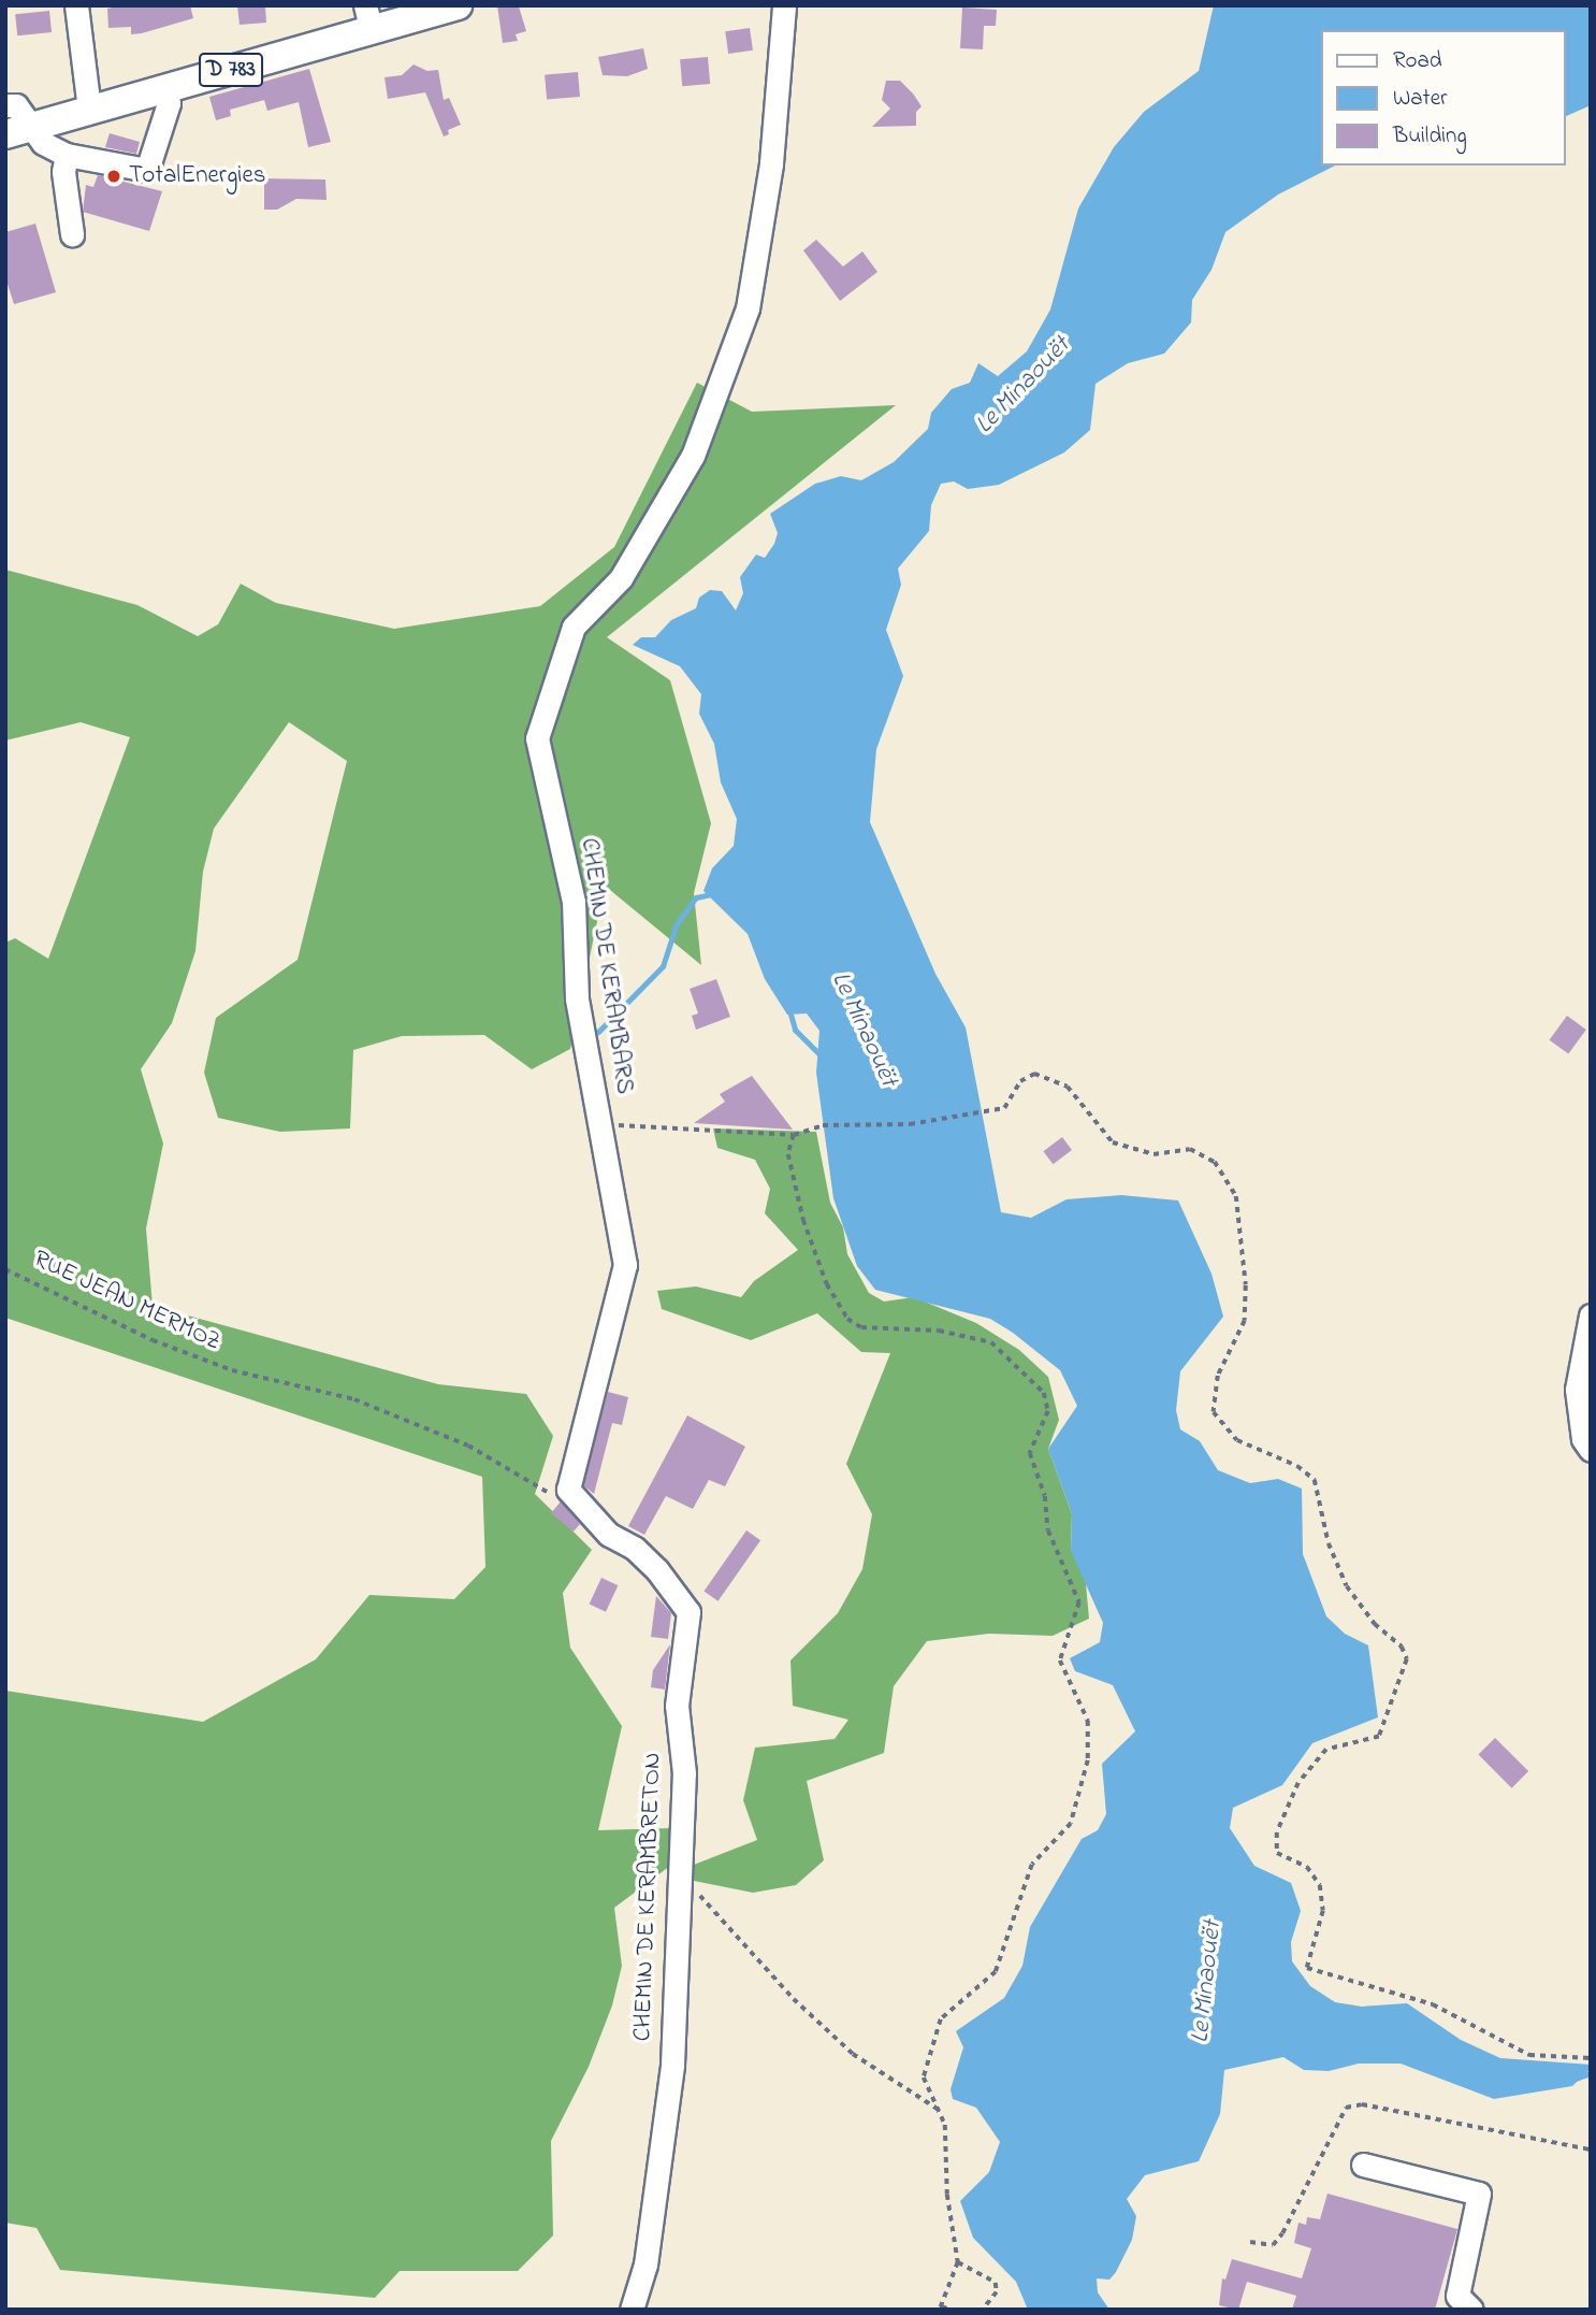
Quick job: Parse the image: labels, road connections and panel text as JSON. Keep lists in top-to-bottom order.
{
  "streets": {
    "main road": ["D 783"],
    "street": ["CHEMIN DE KERAMBARS", "CHEMIN DE KERAMBRETON"],
    "path": ["RUE JEAN MERMOZ"]
  },
  "crossings": [
    ["CHEMIN DE KERAMBARS", "RUE JEAN MERMOZ"],
    ["CHEMIN DE KERAMBARS", "CHEMIN DE KERAMBRETON"],
    ["RUE JEAN MERMOZ", "CHEMIN DE KERAMBRETON"]
  ],
  "water": ["Le Minaouët"],
  "places": ["TotalEnergies"],
  "legend": ["Road", "Water", "Building"]
}
